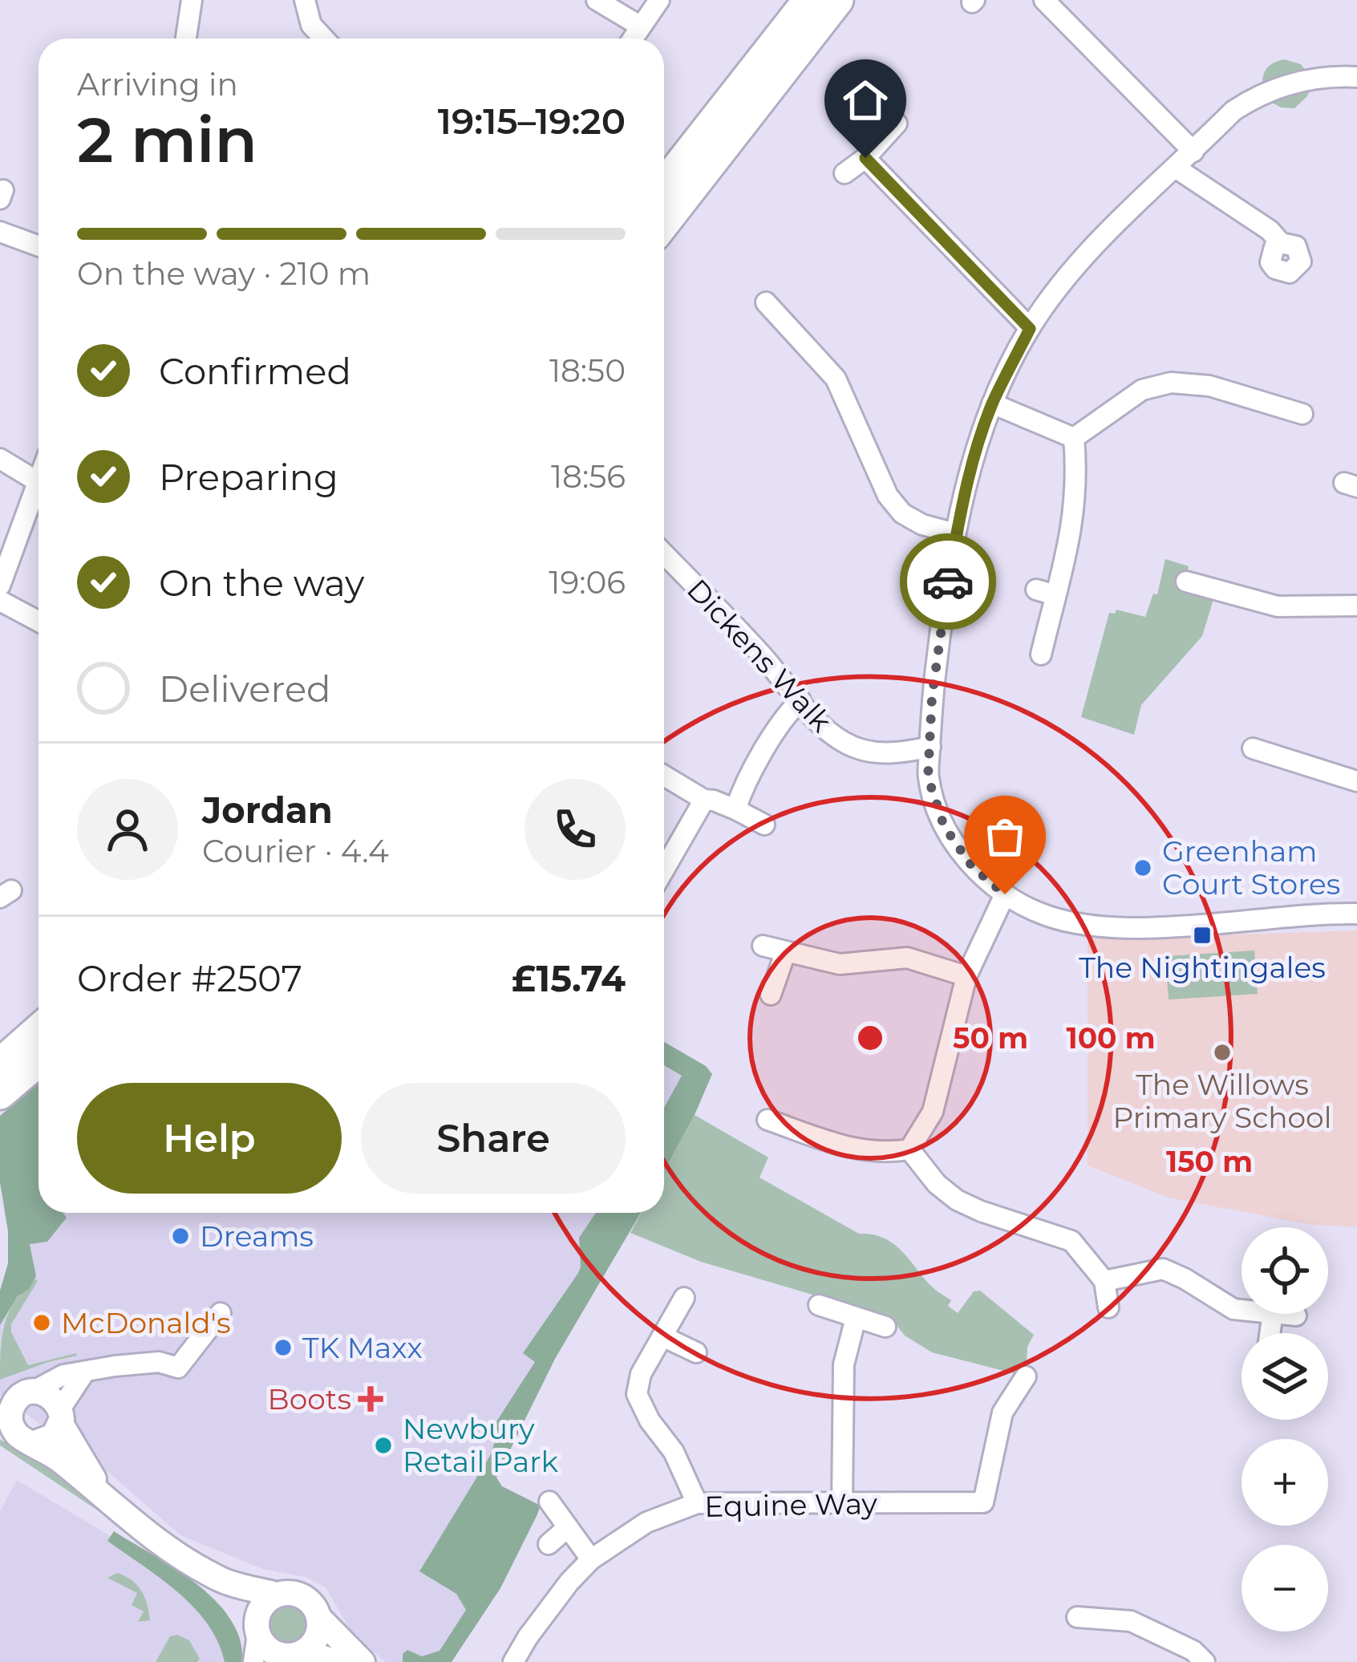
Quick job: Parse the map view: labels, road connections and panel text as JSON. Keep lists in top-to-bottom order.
{
  "streets": {
    "street": ["Dickens Walk", "Equine Way"]
  },
  "places": {
    "other": [
      "Greenham Court Stores",
      "The Willows Primary School",
      "Dreams",
      "McDonald's",
      "TK Maxx",
      "Newbury Retail Park"
    ],
    "transit": ["The Nightingales"],
    "health": ["Boots"]
  },
  "page": {
    "heading": ["2 min", "Arriving in", "19:15–19:20"],
    "panel": [
      "Jordan",
      "Courier · 4.4",
      "Order #2507",
      "£15.74"
    ],
    "bar": "On the way · 210 m",
    "list": [
      ["Confirmed", "18:50"],
      ["Preparing", "18:56"],
      ["On the way", "19:06"],
      "Delivered"
    ],
    "buttons": ["Help", "Share"],
    "map_buttons": ["+", "−"]
  },
  "rings": ["50 m", "100 m", "150 m"]
}
